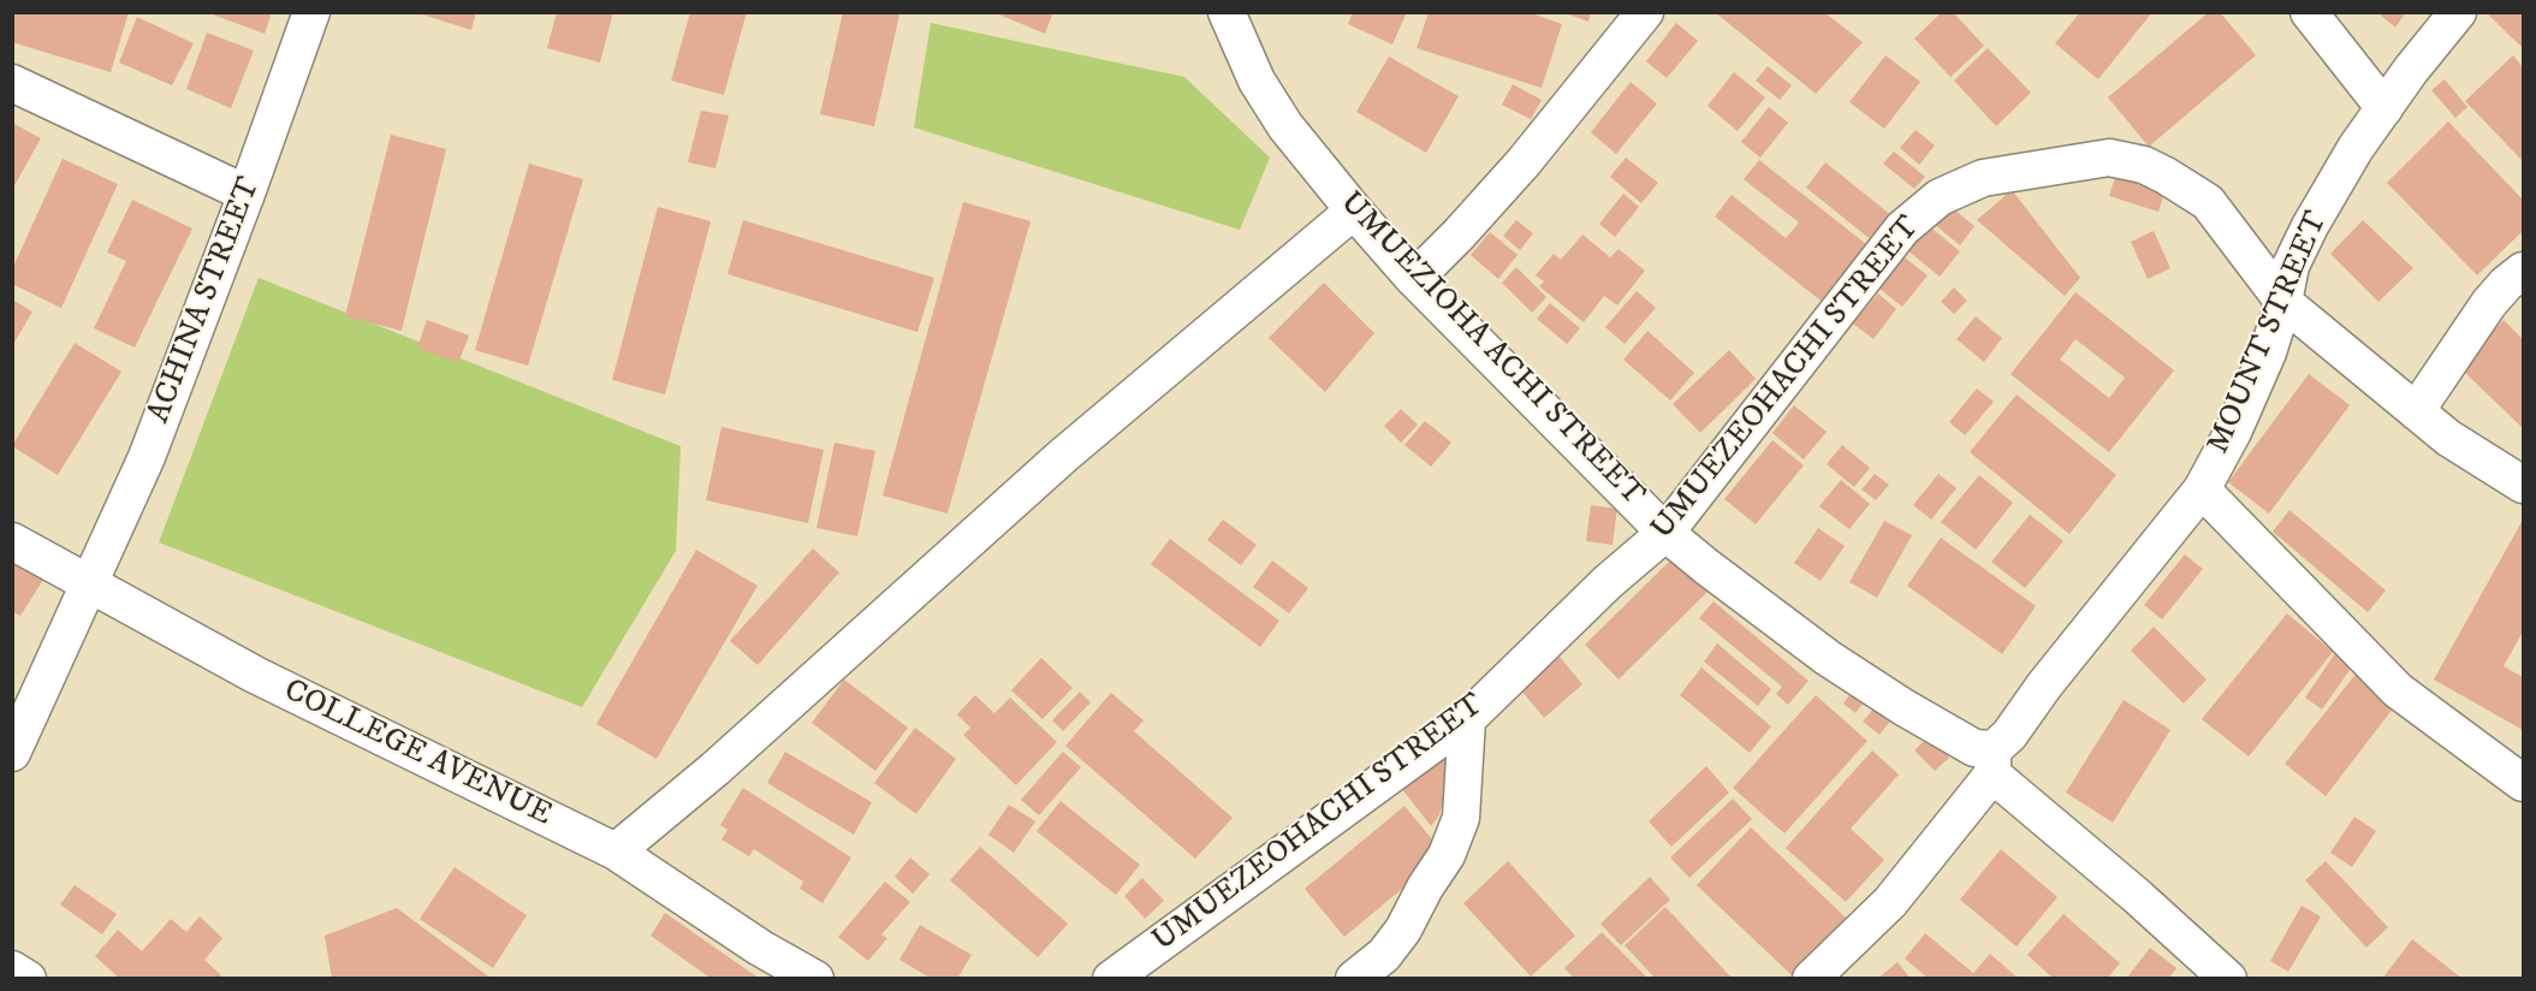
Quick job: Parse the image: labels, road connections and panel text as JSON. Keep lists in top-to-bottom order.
{
  "streets": {
    "street": [
      "ACHINA STREET",
      "MOUNT STREET",
      "UMUEZIOHA ACHI STREET",
      "UMUEZEOHACHI STREET",
      "COLLEGE AVENUE"
    ]
  },
  "crossings": [
    ["ACHINA STREET", "COLLEGE AVENUE"],
    ["MOUNT STREET", "UMUEZIOHA ACHI STREET"],
    ["MOUNT STREET", "UMUEZEOHACHI STREET"],
    ["UMUEZIOHA ACHI STREET", "UMUEZEOHACHI STREET"]
  ]
}
